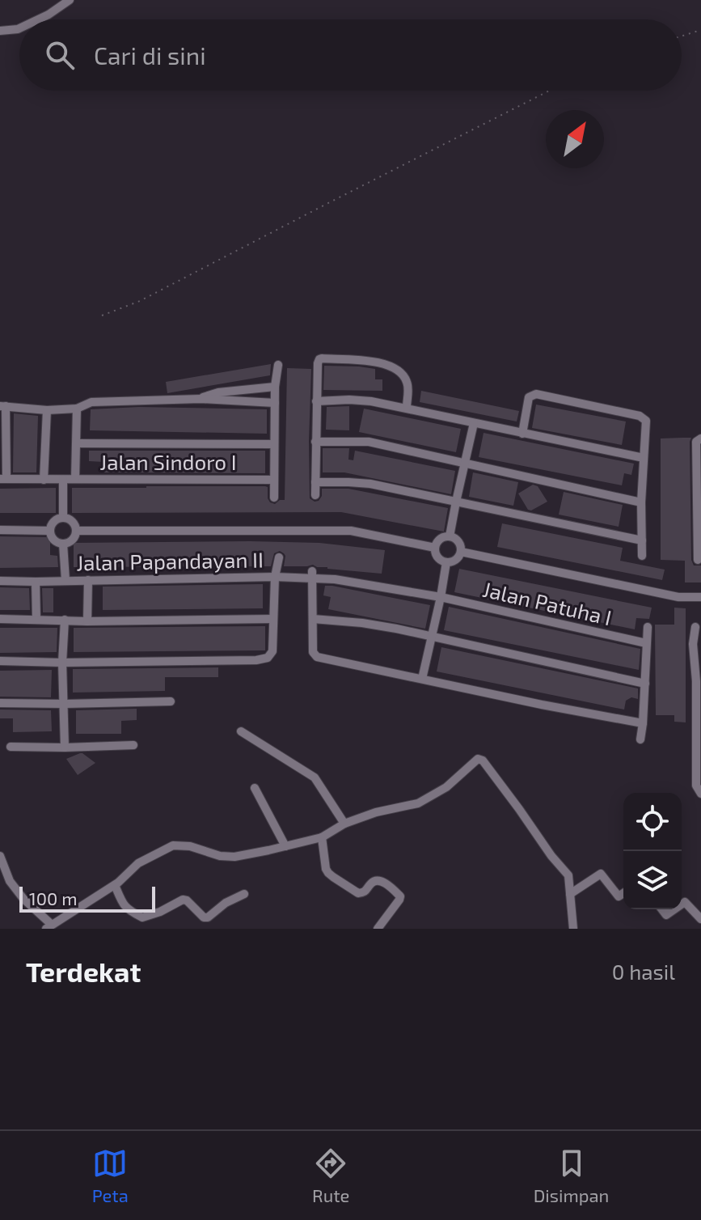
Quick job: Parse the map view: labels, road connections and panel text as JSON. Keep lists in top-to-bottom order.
{
  "streets": {
    "street": ["Jalan Sindoro I", "Jalan Papandayan II", "Jalan Patuha I"]
  },
  "crossings": [
    ["Jalan Papandayan II", "Jalan Patuha I"]
  ],
  "scale_bar": "100 m",
  "north": "top right",
  "page": {
    "search": "Cari di sini",
    "scale": "100 m",
    "heading": ["Terdekat", "0 hasil"],
    "nav": ["Peta", "Rute", "Disimpan"]
  }
}
